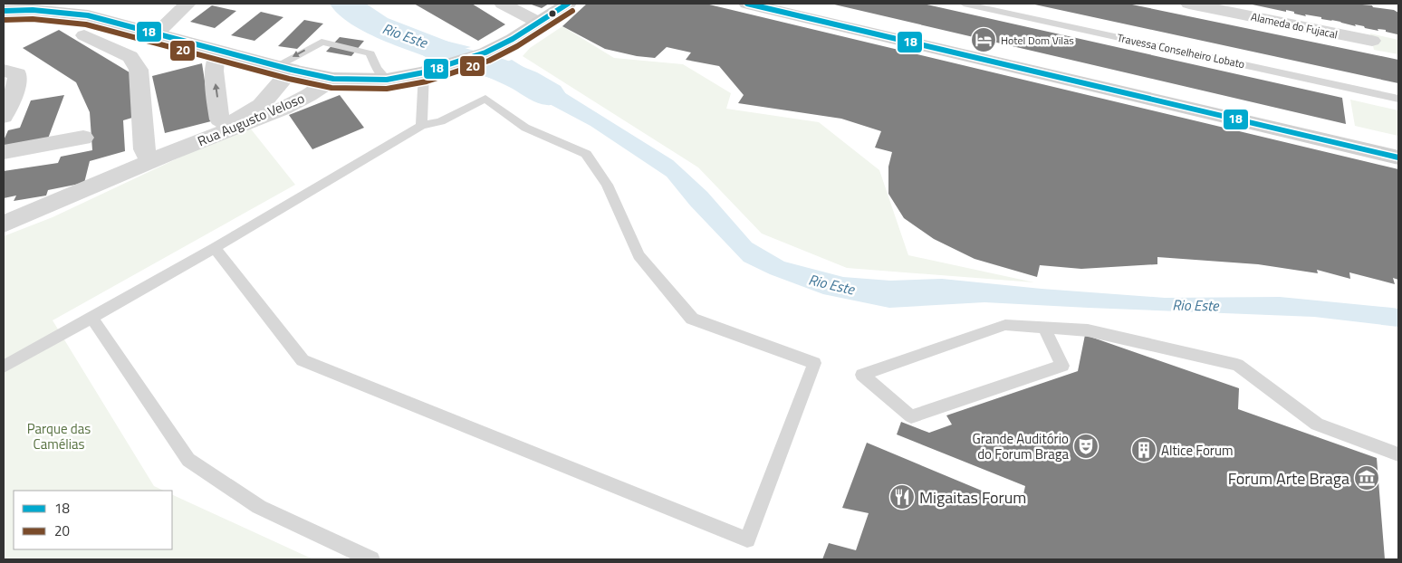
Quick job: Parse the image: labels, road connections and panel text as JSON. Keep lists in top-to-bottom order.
{
  "streets": {
    "street": ["Alameda do Fujacal", "Rua Augusto Veloso"],
    "lane": ["Travessa Conselheiro Lobato"]
  },
  "water": ["Rio Este"],
  "parks": ["Parque das Camélias"],
  "places": {
    "hotel": ["Hotel Dom Vilas"],
    "theatre": ["Grande Auditório do Forum Braga"],
    "building": ["Altice Forum"],
    "museum": ["Forum Arte Braga"],
    "restaurant": ["Migaitas Forum"]
  },
  "lines": ["transit line 18", "transit line 20"],
  "legend": ["18", "20"]
}
